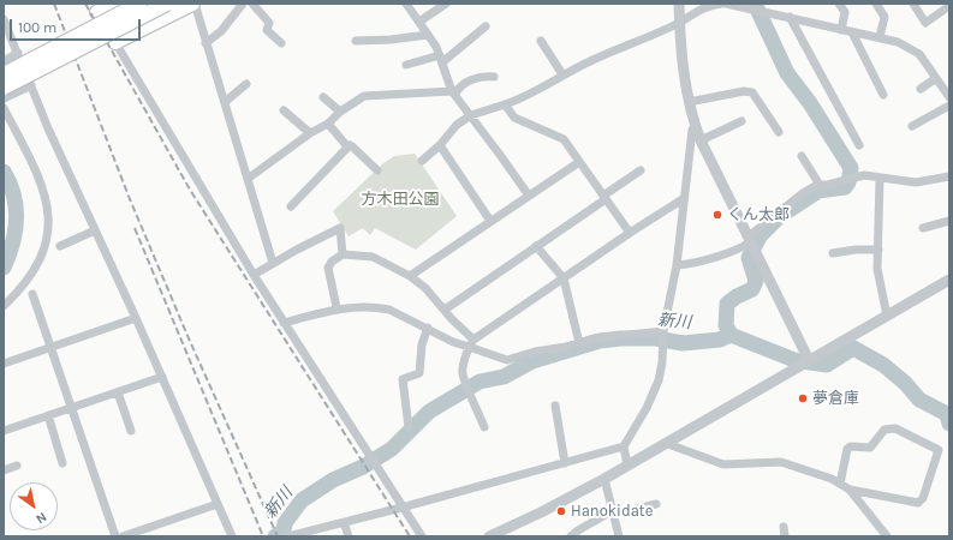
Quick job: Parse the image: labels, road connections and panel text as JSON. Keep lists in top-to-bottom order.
{
  "water": ["新川"],
  "parks": ["方木田公園"],
  "places": ["くん太郎", "夢倉庫", "Hanokidate"],
  "scale_bar": "100 m",
  "north": "bottom right"
}
